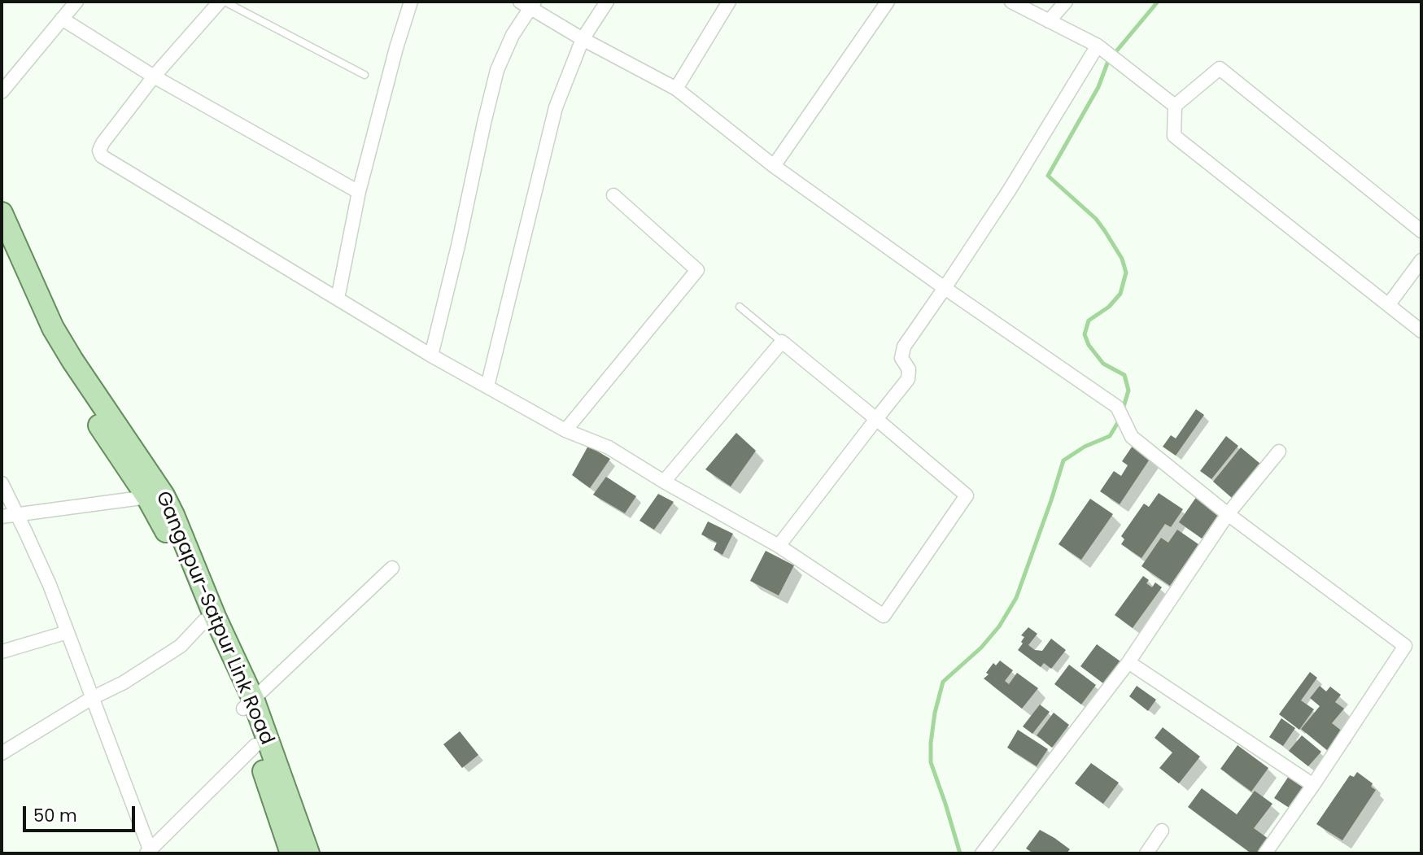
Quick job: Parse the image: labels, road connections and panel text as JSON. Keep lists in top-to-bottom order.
{
  "streets": {
    "main road": ["Gangapur-Satpur Link Road"]
  },
  "scale_bar": "50 m"
}
